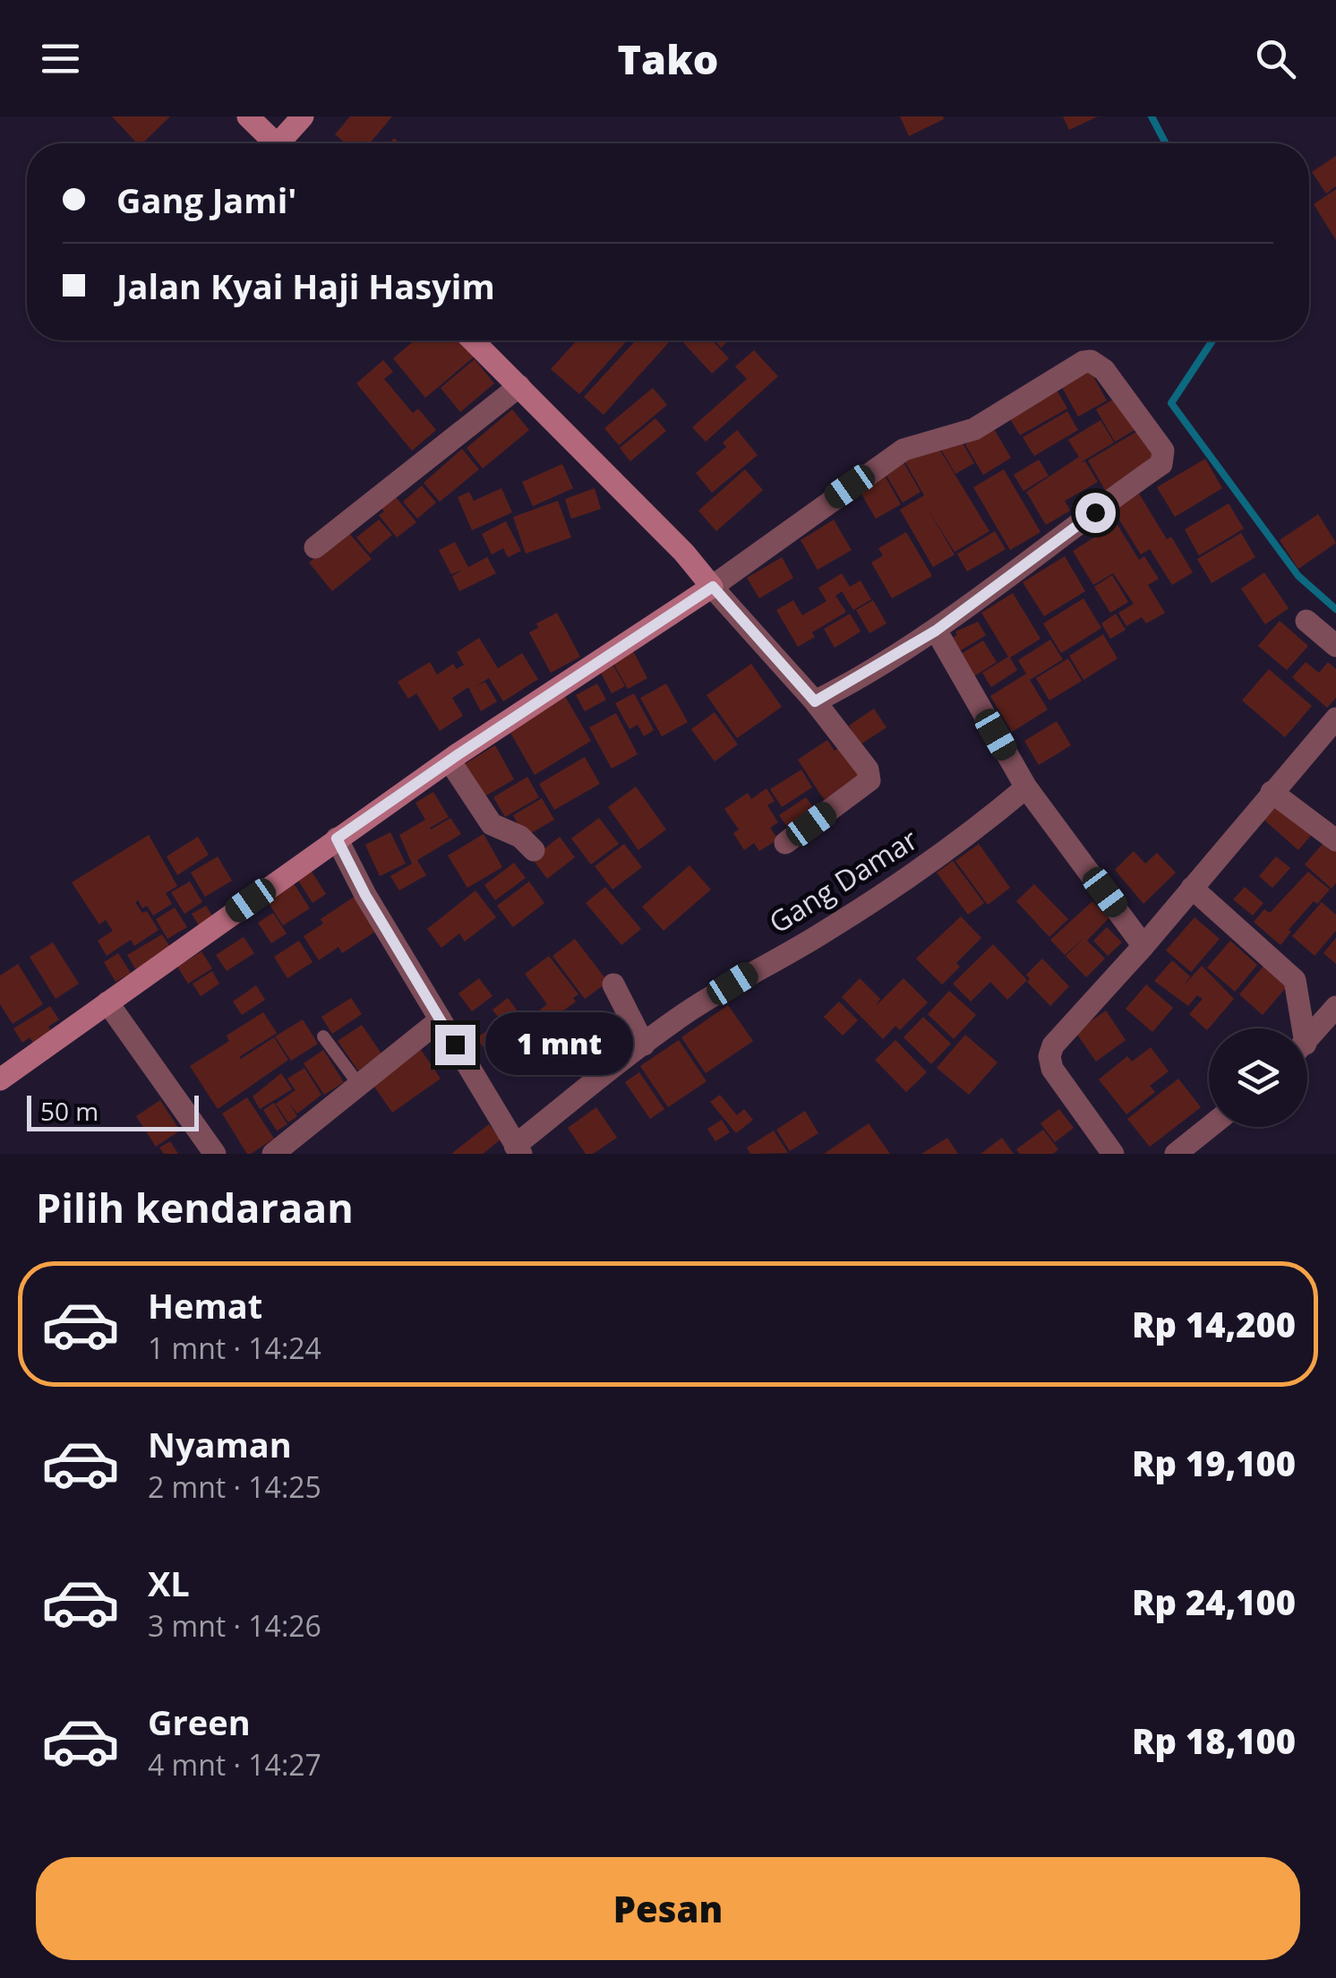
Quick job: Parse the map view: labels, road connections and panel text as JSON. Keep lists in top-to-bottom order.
{
  "streets": {
    "street": ["Gang Damar"]
  },
  "scale_bar": "50 m",
  "page": {
    "header": "Tako",
    "banner": ["Gang Jami'", "Jalan Kyai Haji Hasyim"],
    "bubble": "1 mnt",
    "scale": "50 m",
    "heading": "Pilih kendaraan",
    "list": [
      {
        "name": "Hemat",
        "note": "1 mnt · 14:24",
        "value": "Rp 14,200"
      },
      {
        "name": "Nyaman",
        "note": "2 mnt · 14:25",
        "value": "Rp 19,100"
      },
      {
        "name": "XL",
        "note": "3 mnt · 14:26",
        "value": "Rp 24,100"
      },
      {
        "name": "Green",
        "note": "4 mnt · 14:27",
        "value": "Rp 18,100"
      }
    ],
    "buttons": "Pesan"
  }
}
